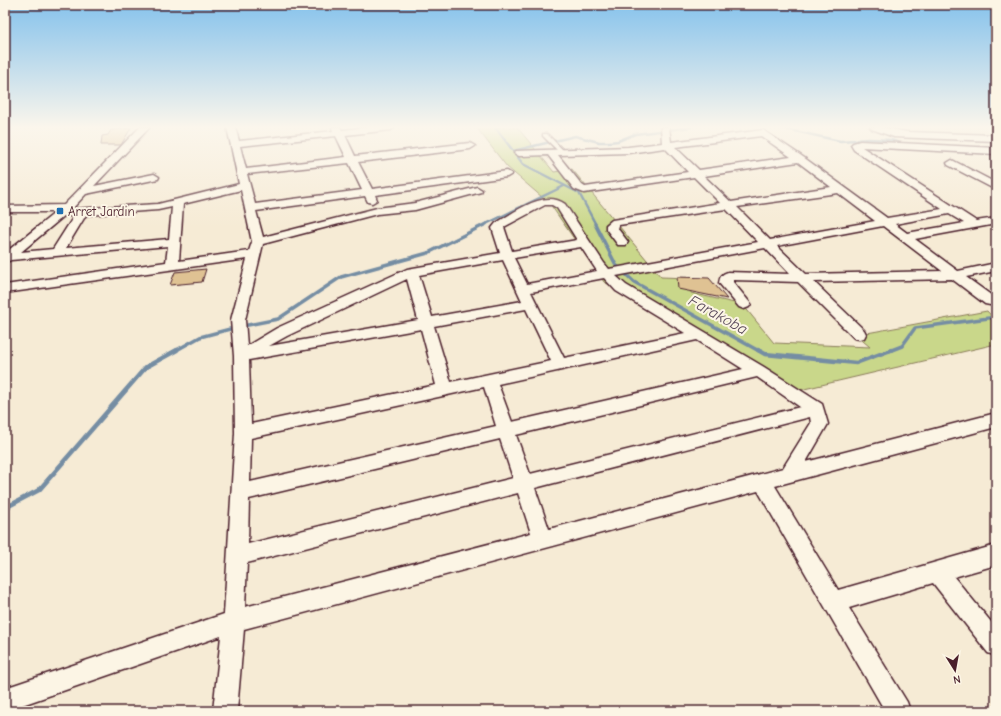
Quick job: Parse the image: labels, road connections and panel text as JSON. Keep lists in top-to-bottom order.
{
  "water": ["Farakoba"],
  "places": {
    "transit": ["Arret Jardin"]
  },
  "north": "bottom"
}
